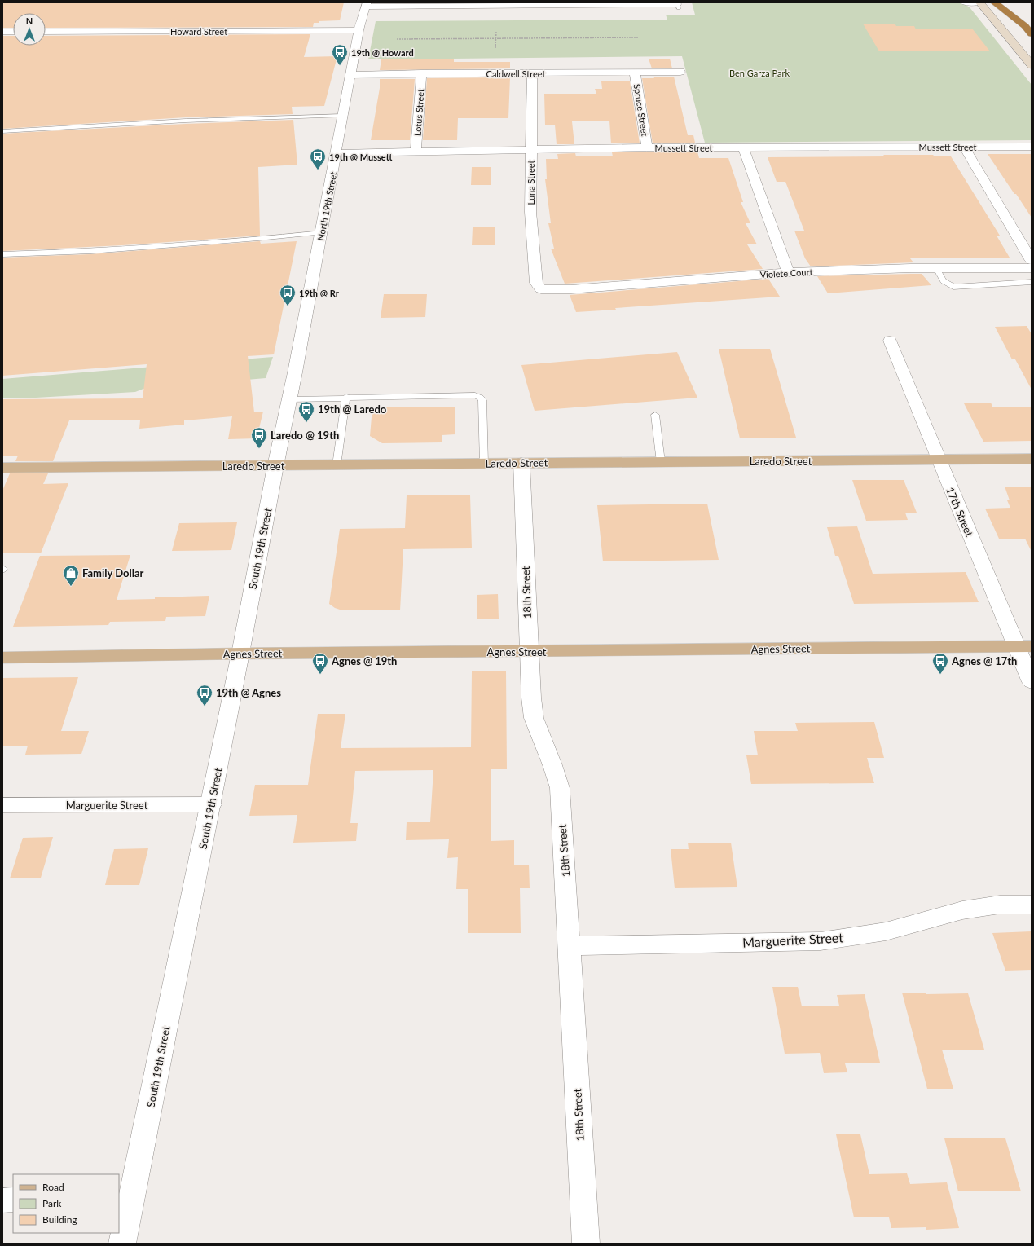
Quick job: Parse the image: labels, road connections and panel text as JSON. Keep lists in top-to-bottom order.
{
  "streets": {
    "main road": ["Laredo Street", "Agnes Street"],
    "street": [
      "Howard Street",
      "Caldwell Street",
      "Spruce Street",
      "Lotus Street",
      "Mussett Street",
      "Luna Street",
      "North 19th Street",
      "Violete Court",
      "17th Street",
      "South 19th Street",
      "18th Street",
      "Marguerite Street"
    ]
  },
  "crossings": [
    ["Howard Street", "North 19th Street"],
    ["Caldwell Street", "Spruce Street"],
    ["Caldwell Street", "Lotus Street"],
    ["Caldwell Street", "Luna Street"],
    ["Caldwell Street", "North 19th Street"],
    ["Spruce Street", "Mussett Street"],
    ["Lotus Street", "Mussett Street"],
    ["Mussett Street", "Luna Street"],
    ["Mussett Street", "North 19th Street"],
    ["Luna Street", "Violete Court"],
    ["North 19th Street", "South 19th Street"],
    ["Laredo Street", "17th Street"],
    ["Laredo Street", "South 19th Street"],
    ["Laredo Street", "18th Street"],
    ["17th Street", "Agnes Street"],
    ["South 19th Street", "Agnes Street"],
    ["South 19th Street", "Marguerite Street"],
    ["18th Street", "Agnes Street"],
    ["18th Street", "Marguerite Street"]
  ],
  "parks": ["Ben Garza Park"],
  "places": {
    "bus stop": [
      "19th @ Howard",
      "19th @ Mussett",
      "19th @ Rr",
      "19th @ Laredo",
      "Laredo @ 19th",
      "Agnes @ 19th",
      "Agnes @ 17th",
      "19th @ Agnes"
    ],
    "shop": ["Family Dollar"]
  },
  "legend": ["Road", "Park", "Building"],
  "north": "top"
}
